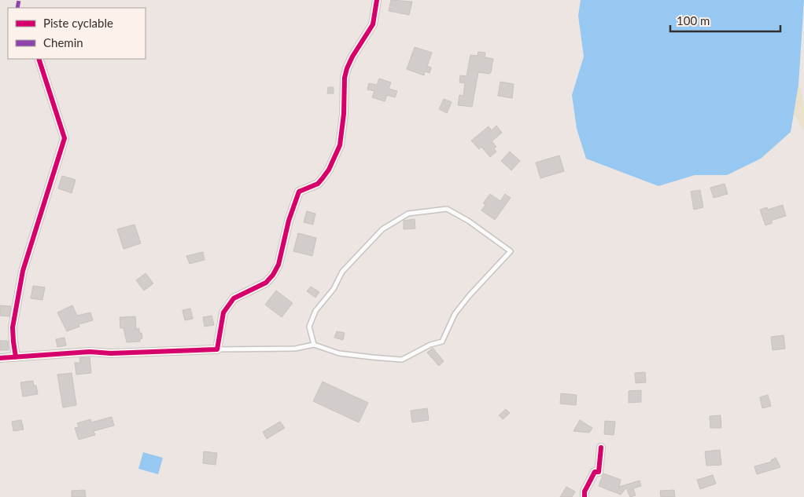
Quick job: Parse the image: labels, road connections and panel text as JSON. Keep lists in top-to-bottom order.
{
  "legend": ["Piste cyclable", "Chemin"],
  "scale_bar": "100 m"
}
